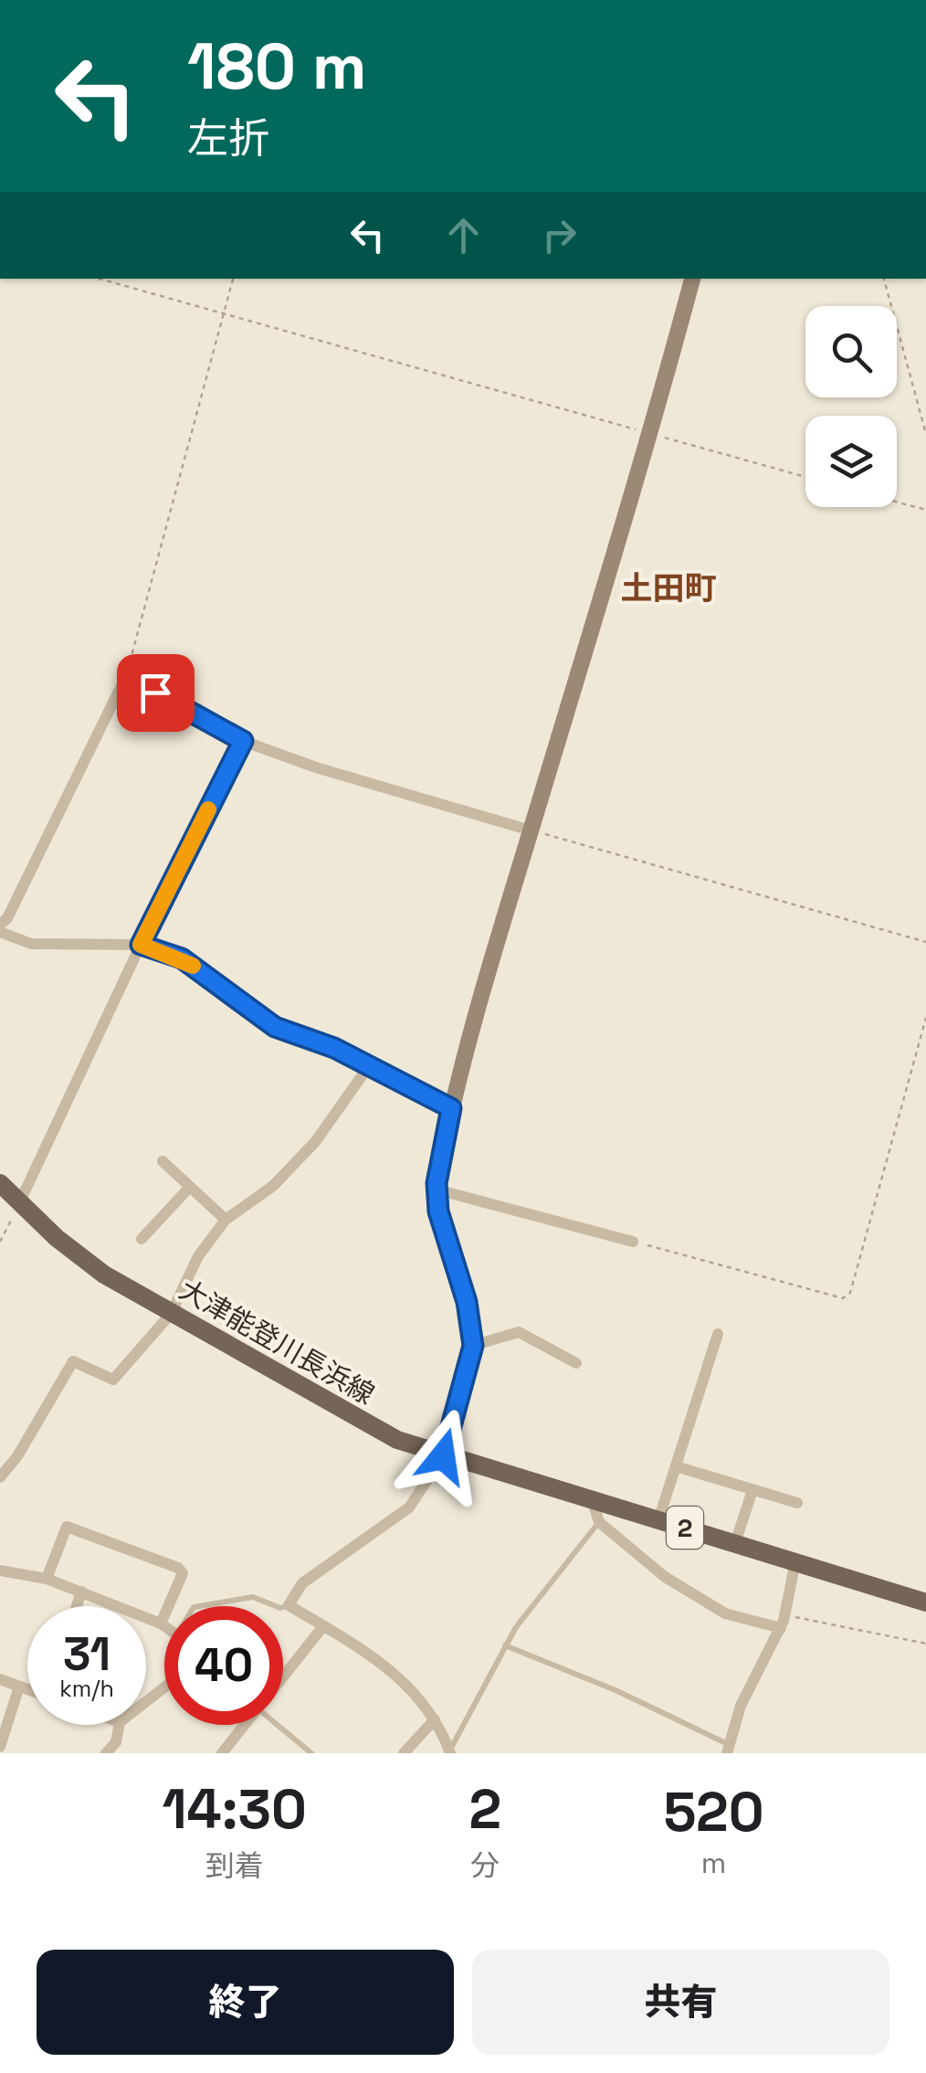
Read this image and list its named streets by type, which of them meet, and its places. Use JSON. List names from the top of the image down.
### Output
{
  "streets": {
    "main road": ["大津能登川長浜線", "2"]
  },
  "districts": ["土田町"],
  "page": {
    "turn": ["180 m", "左折"],
    "speed": "31 km/h",
    "limit": "40",
    "eta": [
      "14:30",
      "到着",
      "2",
      "分",
      "520",
      "m"
    ],
    "buttons": ["終了", "共有"]
  }
}
